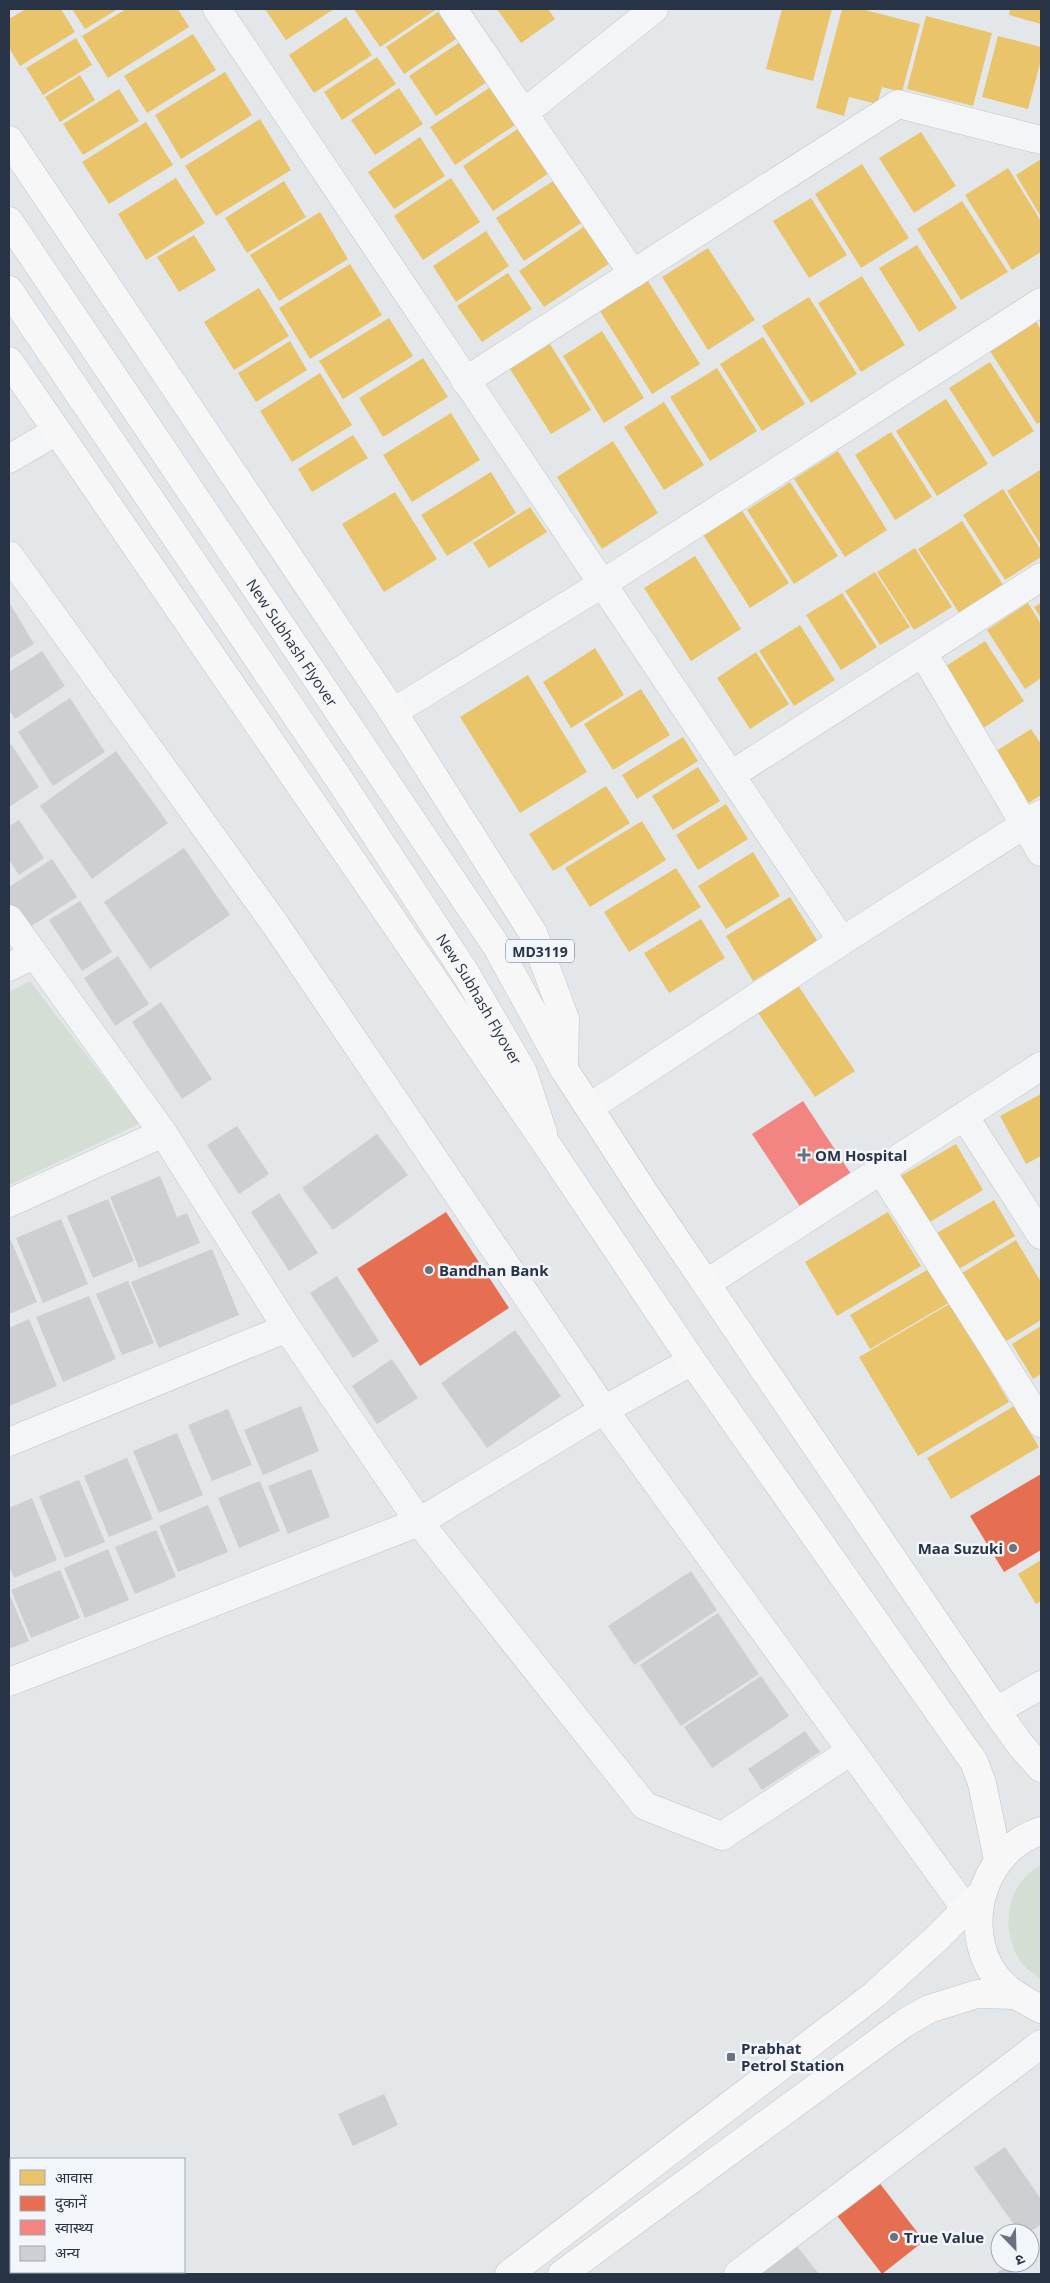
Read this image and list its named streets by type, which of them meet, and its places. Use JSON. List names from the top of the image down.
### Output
{
  "streets": {
    "main road": ["New Subhash Flyover", "MD3119"]
  },
  "crossings": [
    ["New Subhash Flyover", "MD3119"]
  ],
  "places": {
    "health": ["OM Hospital"],
    "other": ["Bandhan Bank", "Maa Suzuki", "True Value"],
    "transit": ["Prabhat Petrol Station"]
  },
  "legend": [
    "आवास",
    "दुकानें",
    "स्वास्थ्य",
    "अन्य"
  ],
  "north": "bottom right"
}
